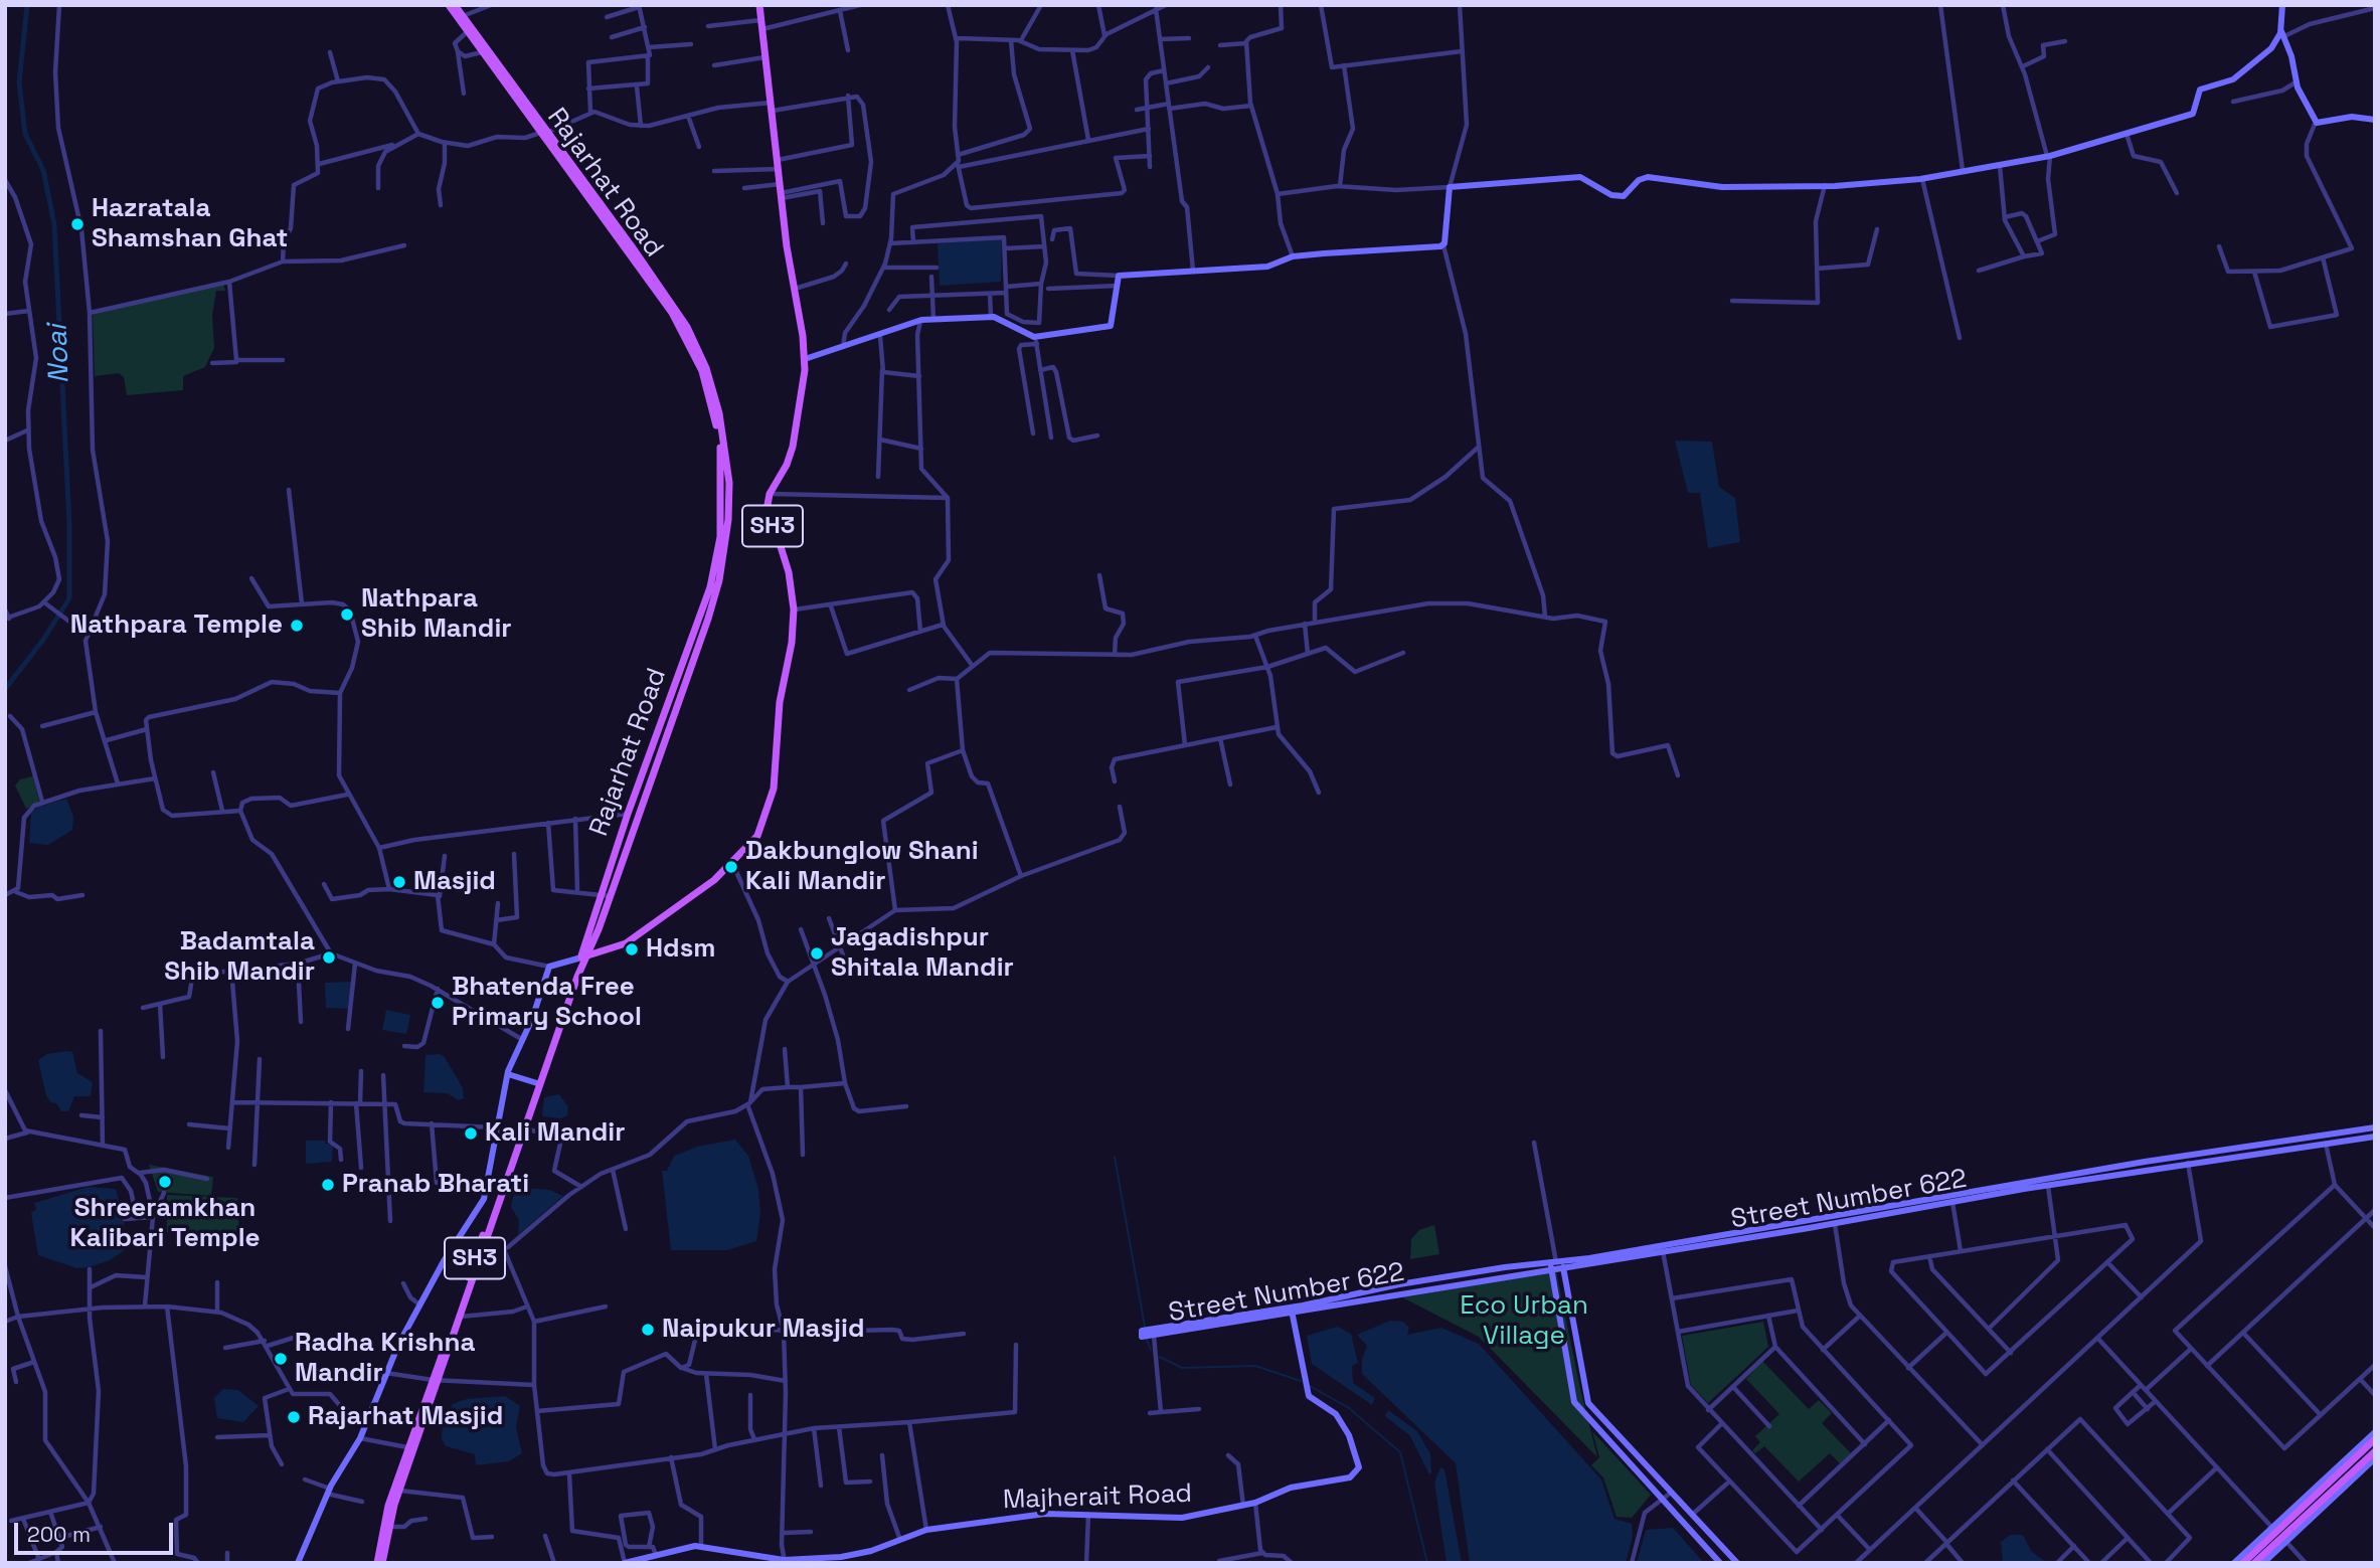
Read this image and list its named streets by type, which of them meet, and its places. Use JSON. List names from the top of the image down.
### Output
{
  "streets": {
    "main road": ["Rajarhat Road", "SH3"],
    "street": ["Street Number 622", "Majherait Road"]
  },
  "crossings": [
    ["Street Number 622", "Majherait Road"]
  ],
  "water": ["Noai"],
  "parks": ["Eco Urban Village"],
  "places": [
    "Hazratala Shamshan Ghat",
    "Nathpara Shib Mandir",
    "Nathpara Temple",
    "Dakbunglow Shani Kali Mandir",
    "Masjid",
    "Hdsm",
    "Jagadishpur Shitala Mandir",
    "Badamtala Shib Mandir",
    "Bhatenda Free Primary School",
    "Kali Mandir",
    "Shreeramkhan Kalibari Temple",
    "Pranab Bharati",
    "Naipukur Masjid",
    "Radha Krishna Mandir",
    "Rajarhat Masjid"
  ],
  "scale_bar": "200 m"
}
